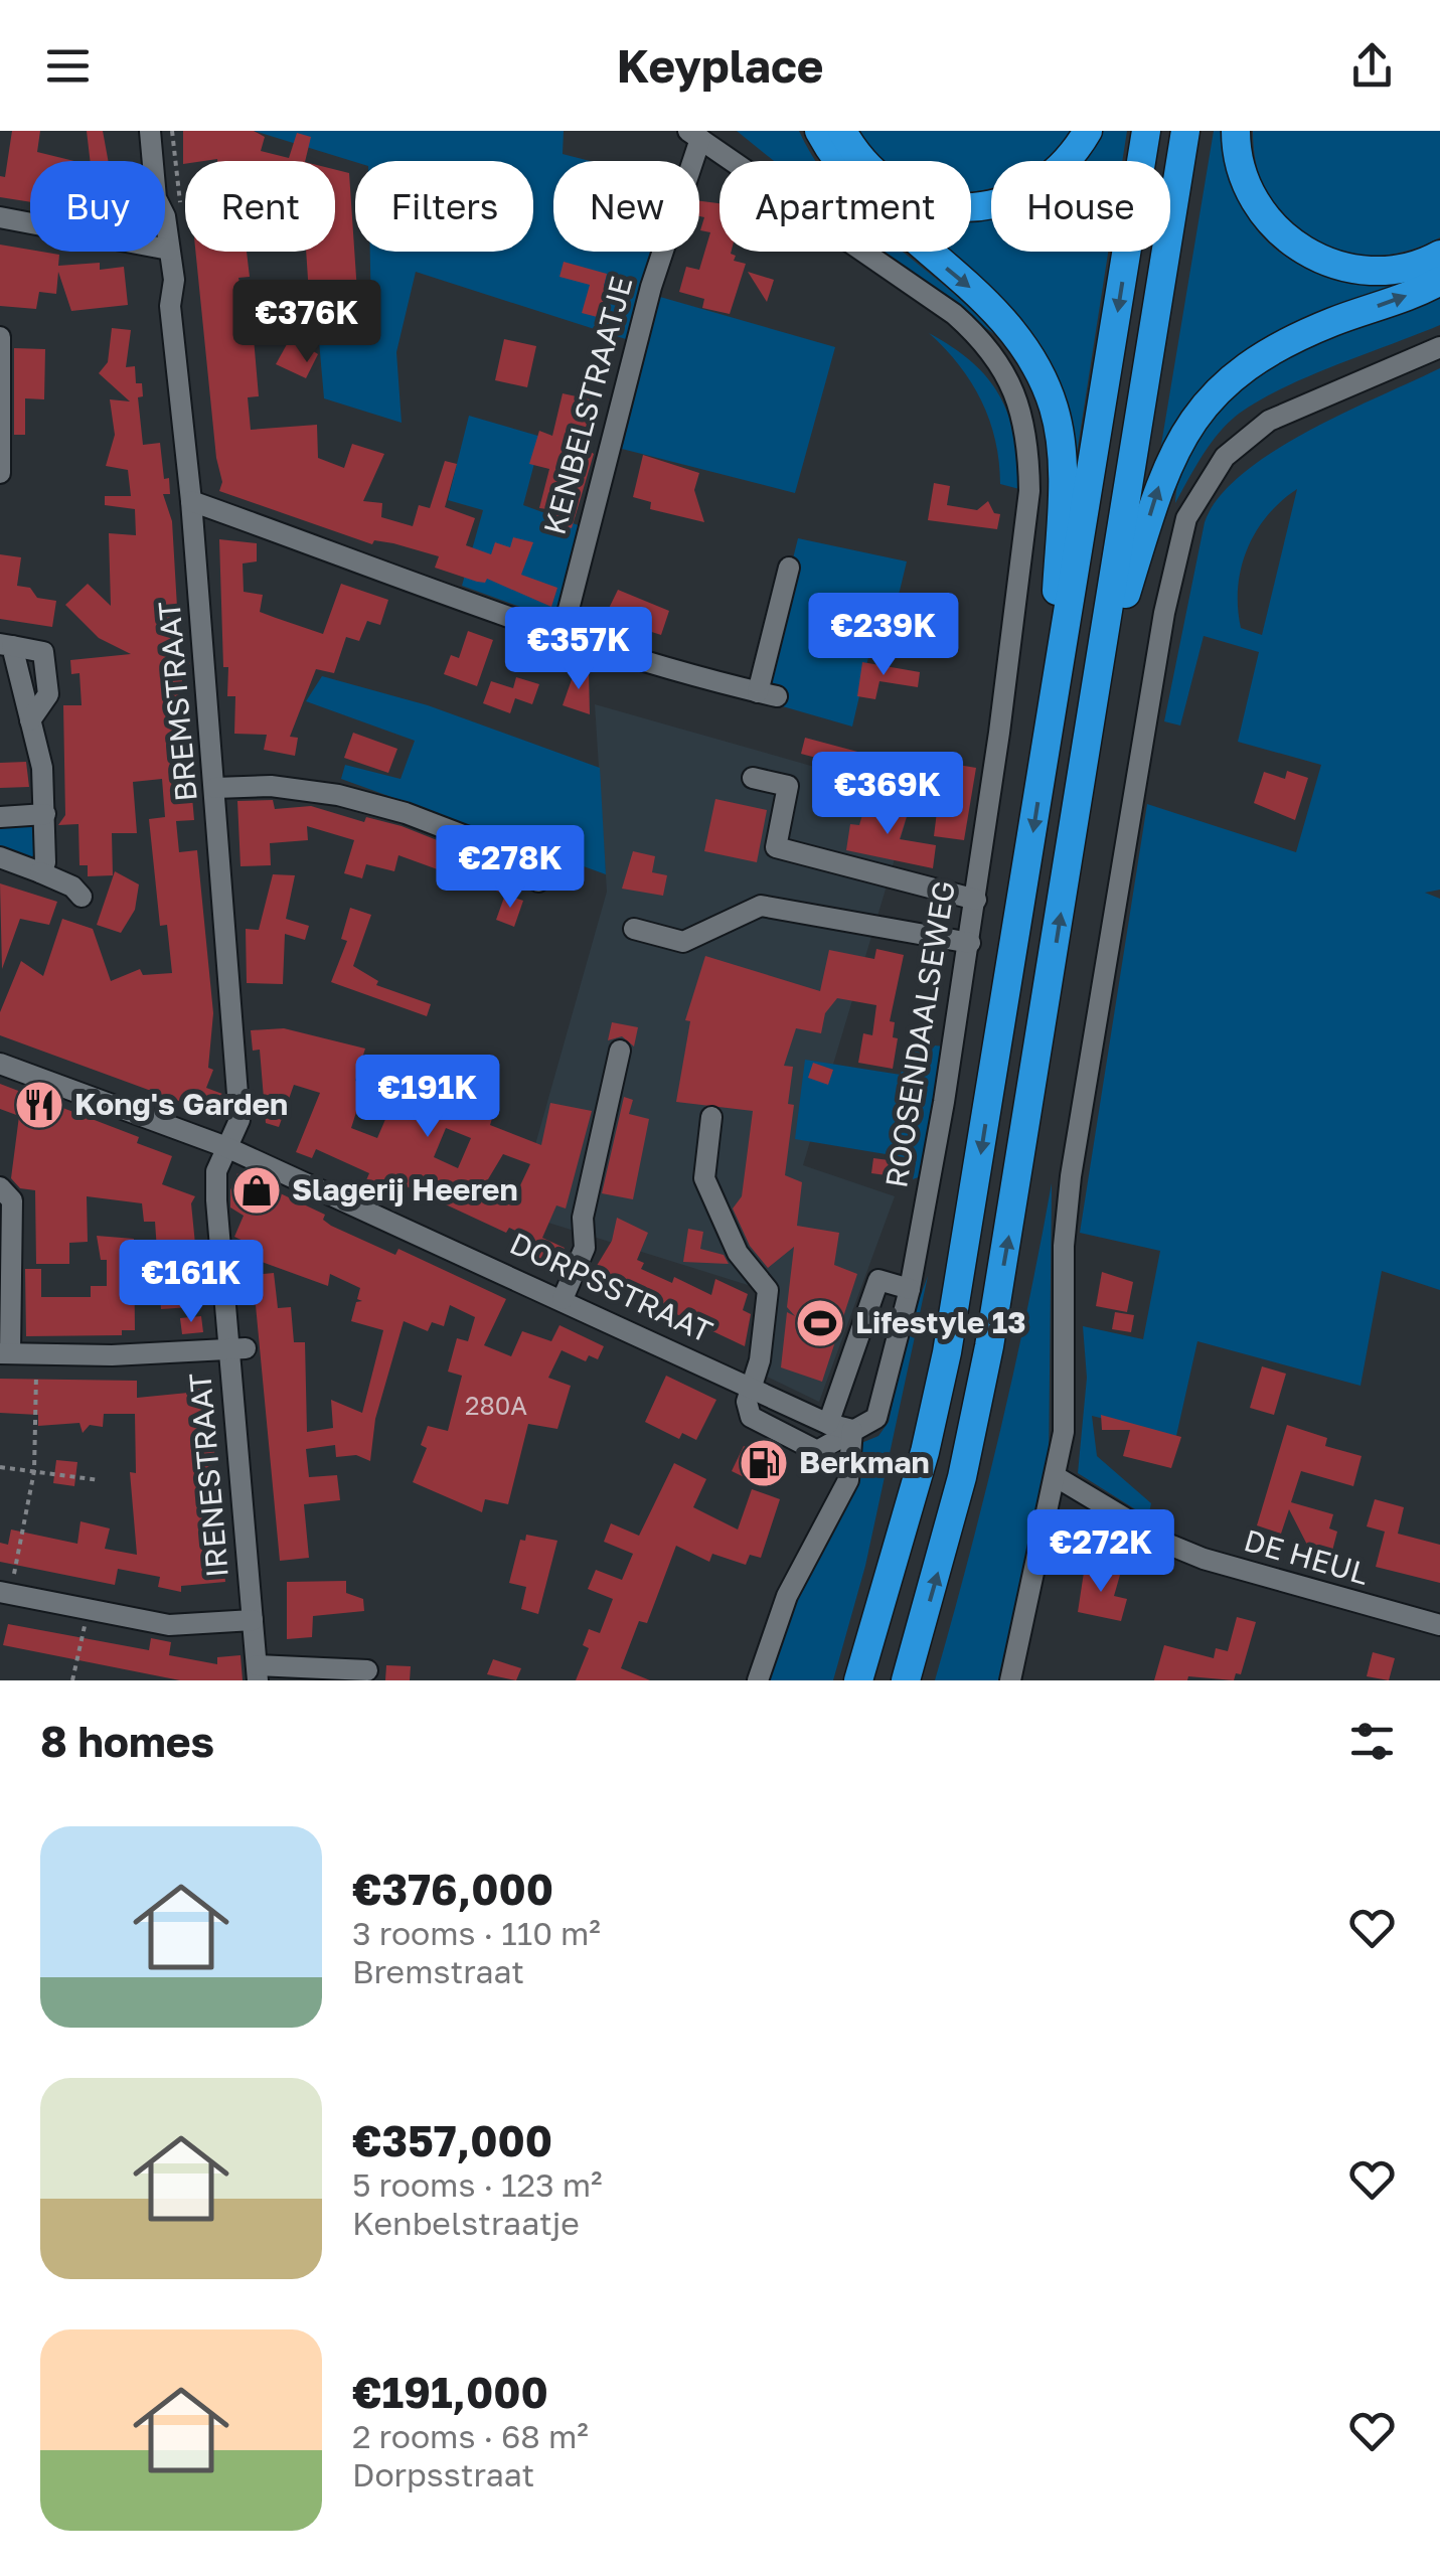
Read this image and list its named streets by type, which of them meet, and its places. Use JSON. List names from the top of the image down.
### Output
{
  "streets": {
    "street": [
      "KENBELSTRAATJE",
      "BREMSTRAAT",
      "ROOSENDAALSEWEG",
      "DORPSSTRAAT",
      "IRENESTRAAT",
      "DE HEUL"
    ]
  },
  "crossings": [
    ["KENBELSTRAATJE", "ROOSENDAALSEWEG"],
    ["BREMSTRAAT", "DORPSSTRAAT"],
    ["BREMSTRAAT", "IRENESTRAAT"],
    ["ROOSENDAALSEWEG", "DORPSSTRAAT"],
    ["DORPSSTRAAT", "IRENESTRAAT"]
  ],
  "places": {
    "restaurant": ["Kong's Garden"],
    "shop": ["Slagerij Heeren"],
    "sports": ["Lifestyle 13"],
    "fuel station": ["Berkman"]
  },
  "house_numbers": ["280A"],
  "page": {
    "header": "Keyplace",
    "chip": [
      "Buy",
      "Rent",
      "Filters",
      "New",
      "Apartment",
      "House"
    ],
    "price": [
      "€376K",
      "€239K",
      "€357K",
      "€369K",
      "€278K",
      "€191K",
      "€161K",
      "€272K"
    ],
    "heading": "8 homes",
    "list": [
      {
        "name": "€376,000",
        "note": "3 rooms · 110 m² · Bremstraat"
      },
      {
        "name": "€357,000",
        "note": "5 rooms · 123 m² · Kenbelstraatje"
      },
      {
        "name": "€191,000",
        "note": "2 rooms · 68 m² · Dorpsstraat"
      }
    ]
  }
}
